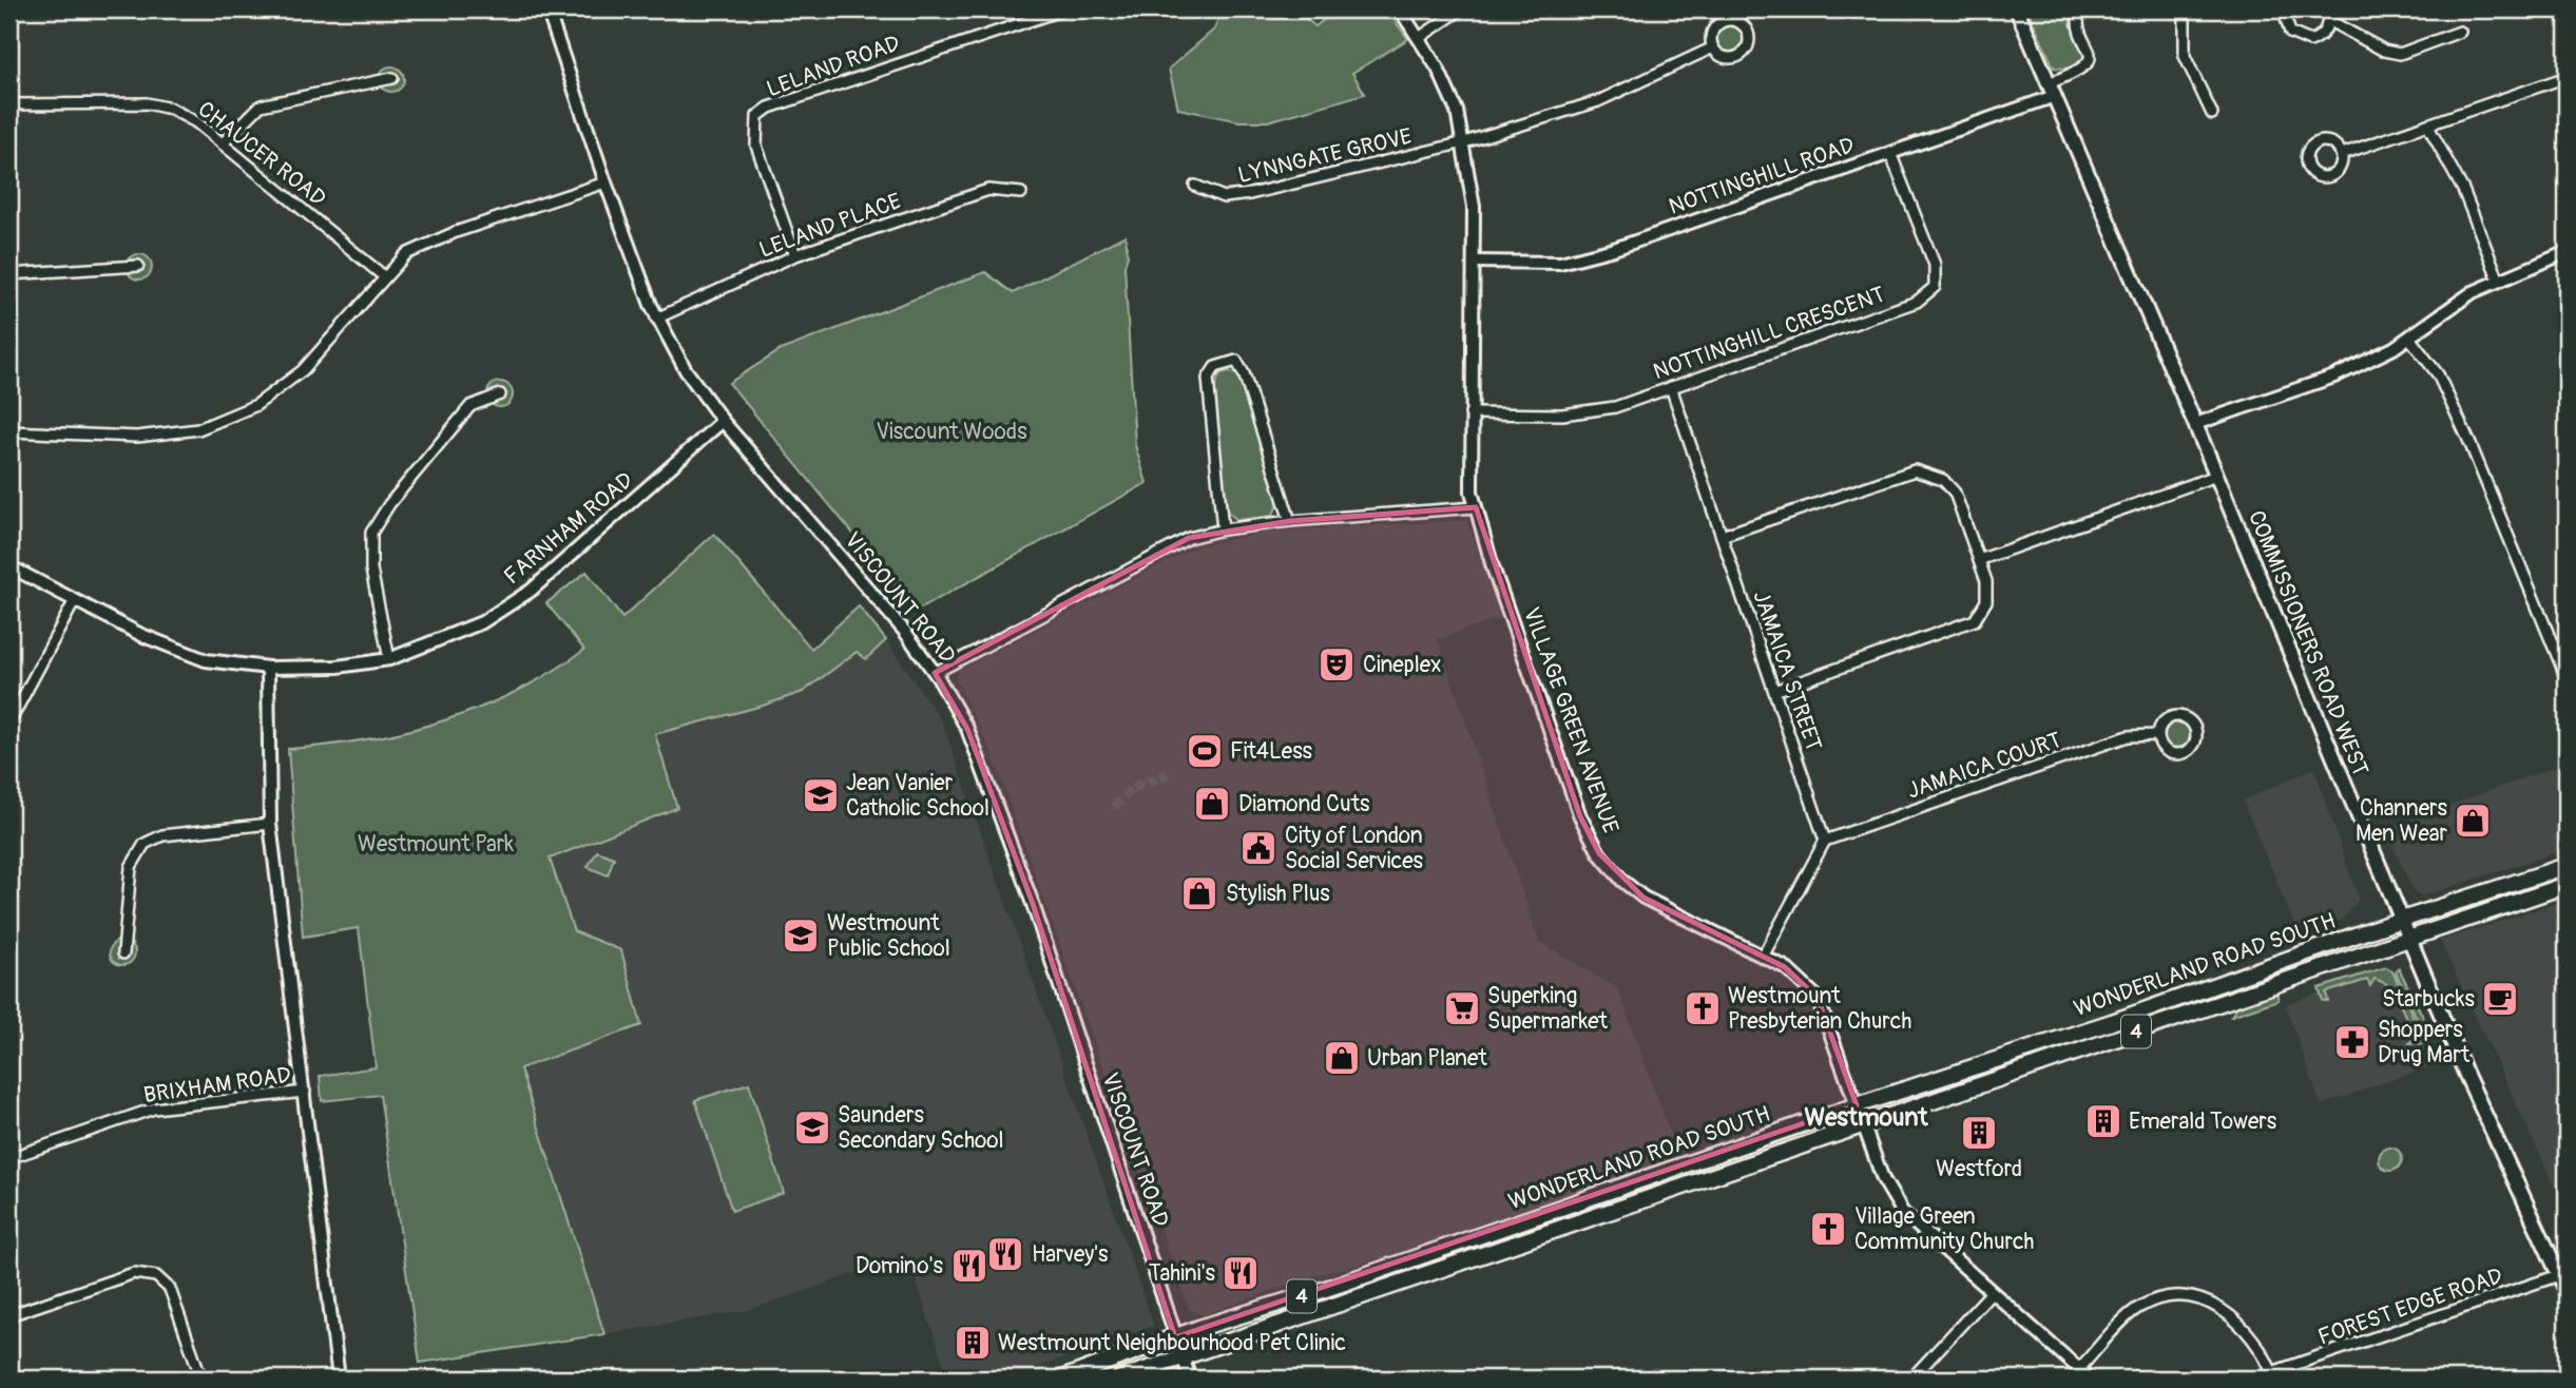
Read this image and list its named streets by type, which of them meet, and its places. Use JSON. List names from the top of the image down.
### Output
{
  "streets": {
    "main road": ["COMMISSIONERS ROAD WEST", "WONDERLAND ROAD SOUTH", "4"],
    "street": [
      "LELAND ROAD",
      "CHAUCER ROAD",
      "LYNNGATE GROVE",
      "NOTTINGHILL ROAD",
      "LELAND PLACE",
      "NOTTINGHILL CRESCENT",
      "FARNHAM ROAD",
      "VISCOUNT ROAD",
      "JAMAICA STREET",
      "VILLAGE GREEN AVENUE",
      "JAMAICA COURT",
      "BRIXHAM ROAD",
      "FOREST EDGE ROAD"
    ]
  },
  "crossings": [
    ["LELAND ROAD", "LELAND PLACE"],
    ["LYNNGATE GROVE", "VILLAGE GREEN AVENUE"],
    ["NOTTINGHILL ROAD", "NOTTINGHILL CRESCENT"],
    ["NOTTINGHILL ROAD", "COMMISSIONERS ROAD WEST"],
    ["NOTTINGHILL ROAD", "VILLAGE GREEN AVENUE"],
    ["LELAND PLACE", "VISCOUNT ROAD"],
    ["NOTTINGHILL CRESCENT", "JAMAICA STREET"],
    ["NOTTINGHILL CRESCENT", "VILLAGE GREEN AVENUE"],
    ["FARNHAM ROAD", "VISCOUNT ROAD"],
    ["VISCOUNT ROAD", "WONDERLAND ROAD SOUTH"],
    ["COMMISSIONERS ROAD WEST", "WONDERLAND ROAD SOUTH"],
    ["COMMISSIONERS ROAD WEST", "FOREST EDGE ROAD"],
    ["JAMAICA STREET", "JAMAICA COURT"],
    ["VILLAGE GREEN AVENUE", "WONDERLAND ROAD SOUTH"]
  ],
  "districts": ["Westmount"],
  "parks": ["Viscount Woods", "Westmount Park"],
  "places": {
    "theatre": ["Cineplex"],
    "sports": ["Fit4Less"],
    "school or university": ["Jean Vanier Catholic School", "Westmount Public School", "Saunders Secondary School"],
    "shop": [
      "Diamond Cuts",
      "Channers Men Wear",
      "Stylish Plus",
      "Urban Planet"
    ],
    "public building": ["City of London Social Services"],
    "cafe": ["Starbucks"],
    "supermarket": ["Superking Supermarket"],
    "church": ["Westmount Presbyterian Church", "Village Green Community Church"],
    "pharmacy": ["Shoppers Drug Mart"],
    "building": ["Emerald Towers", "Westford", "Westmount Neighbourhood Pet Clinic"],
    "restaurant": ["Harvey's", "Domino's", "Tahini's"]
  }
}
